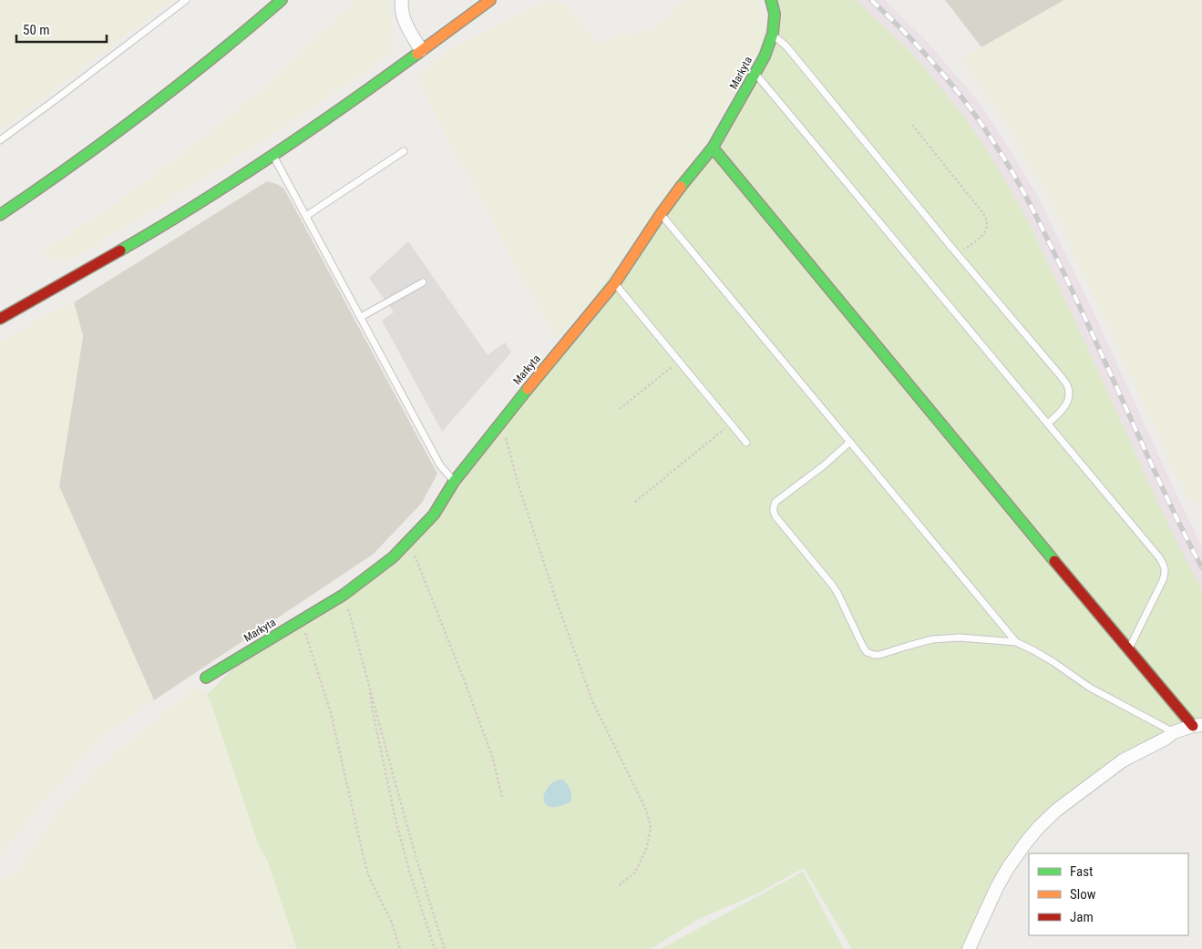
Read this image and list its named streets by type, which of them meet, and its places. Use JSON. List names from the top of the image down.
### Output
{
  "streets": {
    "street": ["Markyta"]
  },
  "legend": ["Fast", "Slow", "Jam"],
  "scale_bar": "50 m"
}
